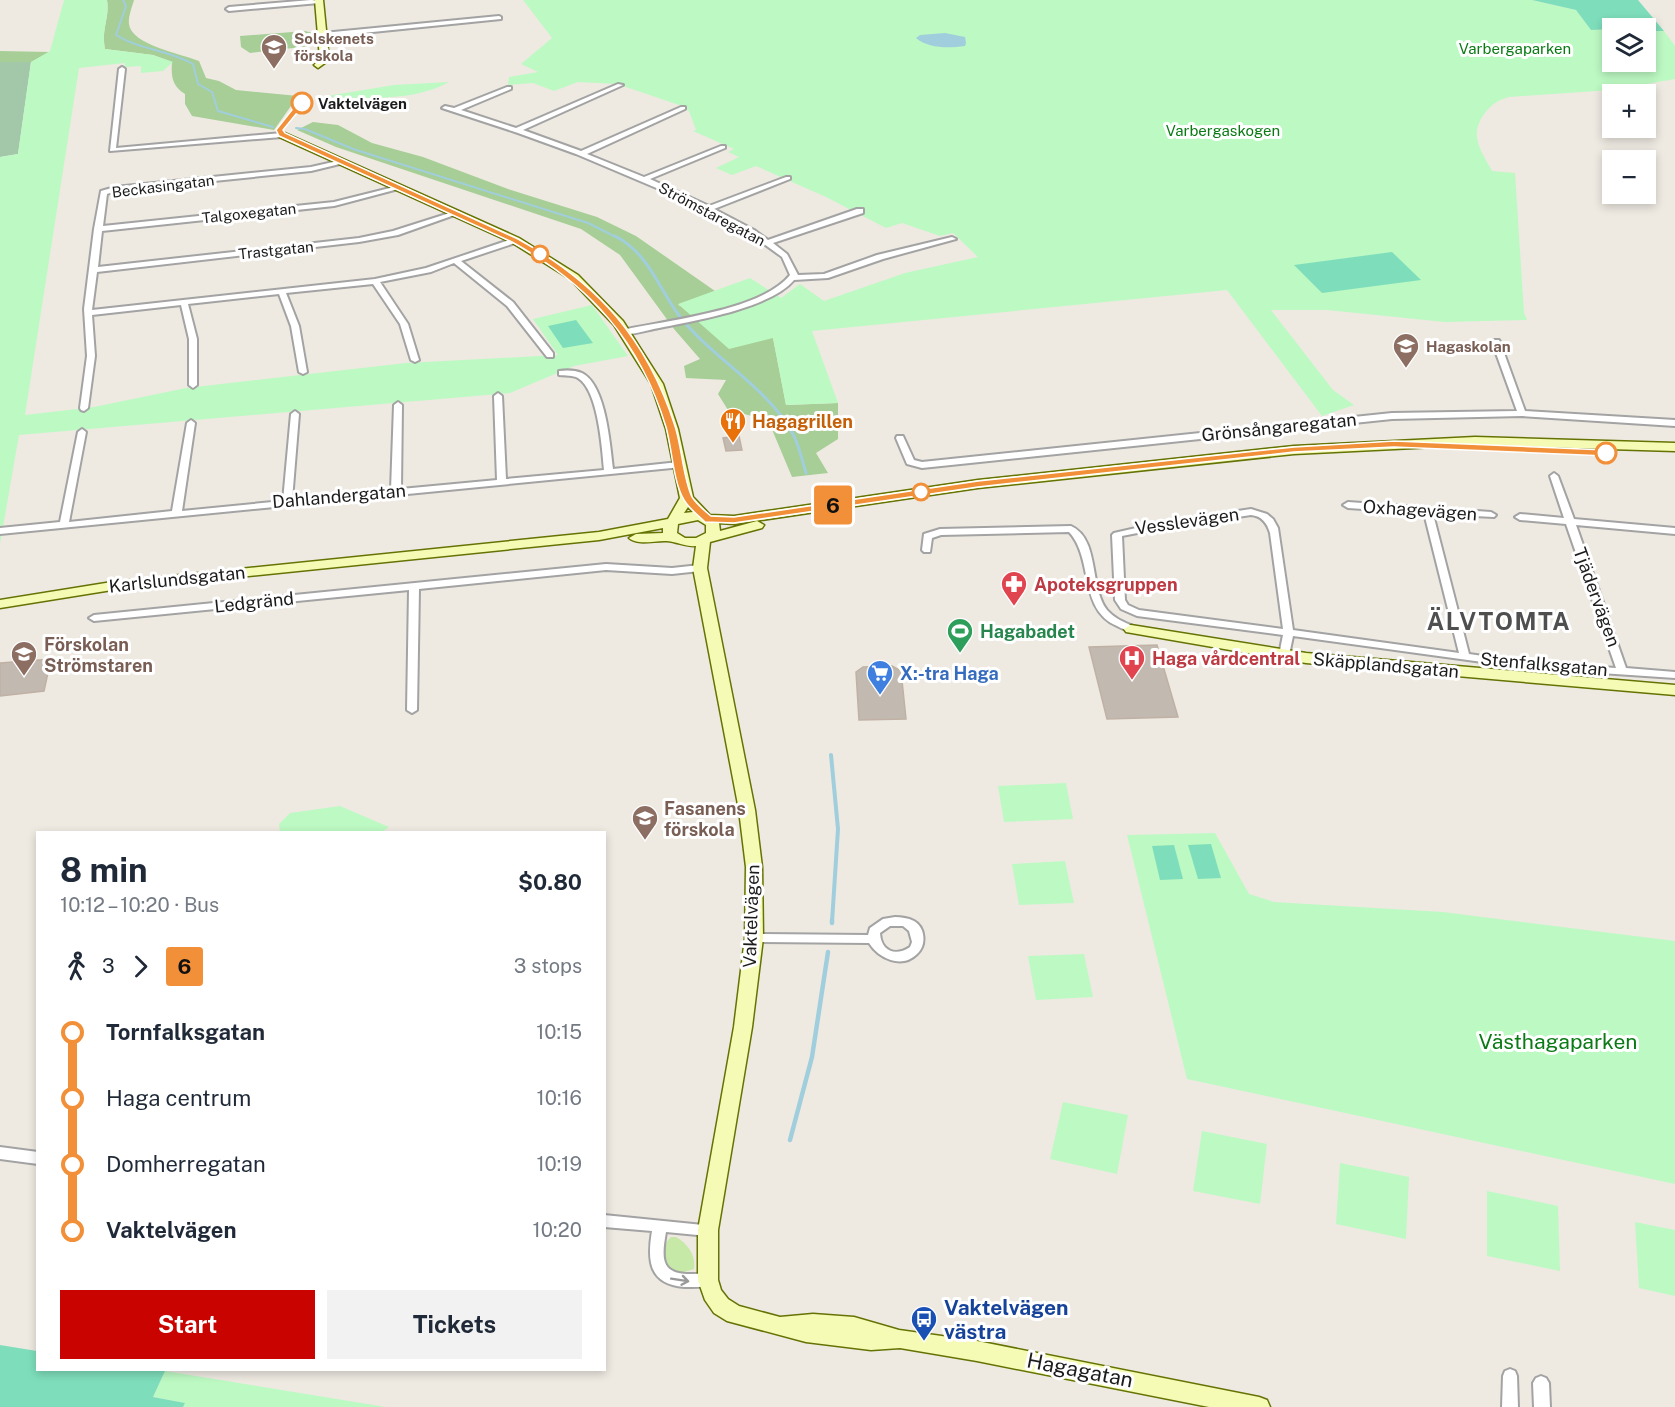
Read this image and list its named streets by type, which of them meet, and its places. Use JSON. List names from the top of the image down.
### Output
{
  "streets": {
    "street": [
      "Beckasingatan",
      "Talgoxegatan",
      "Strömstaregatan",
      "Trastgatan",
      "Grönsångaregatan",
      "Dahlandergatan",
      "Oxhagevägen",
      "Vesslevägen",
      "Karlslundsgatan",
      "Tjädervägen",
      "Ledgränd",
      "Stenfalksgatan",
      "Skäpplandsgatan",
      "Vaktelvägen",
      "Hagagatan"
    ]
  },
  "crossings": [
    ["Beckasingatan", "Talgoxegatan"],
    ["Beckasingatan", "Trastgatan"],
    ["Vesslevägen", "Stenfalksgatan"],
    ["Vesslevägen", "Skäpplandsgatan"],
    ["Karlslundsgatan", "Vaktelvägen"],
    ["Tjädervägen", "Stenfalksgatan"],
    ["Ledgränd", "Vaktelvägen"],
    ["Vaktelvägen", "Hagagatan"]
  ],
  "districts": ["ÄLVTOMTA"],
  "parks": ["Varbergaparken", "Varbergaskogen", "Västhagaparken"],
  "places": {
    "school or university": [
      "Solskenets förskola",
      "Hagaskolan",
      "Förskolan Strömstaren",
      "Fasanens förskola"
    ],
    "other": ["Vaktelvägen"],
    "restaurant": ["Hagagrillen"],
    "pharmacy": ["Apoteksgruppen"],
    "sports": ["Hagabadet"],
    "hospital": ["Haga vårdcentral"],
    "supermarket": ["X:-tra Haga"],
    "bus stop": ["Vaktelvägen västra"]
  },
  "lines": ["bus line 6"],
  "page": {
    "on_map": "6",
    "map_buttons": ["+", "−"],
    "heading": ["8 min", "10:12 – 10:20 · Bus", "$0.80"],
    "legs": ["3", "6", "3 stops"],
    "list": [
      {
        "name": "Tornfalksgatan",
        "value": "10:15"
      },
      {
        "name": "Haga centrum",
        "value": "10:16"
      },
      {
        "name": "Domherregatan",
        "value": "10:19"
      },
      {
        "name": "Vaktelvägen",
        "value": "10:20"
      }
    ],
    "buttons": ["Start", "Tickets"]
  }
}
